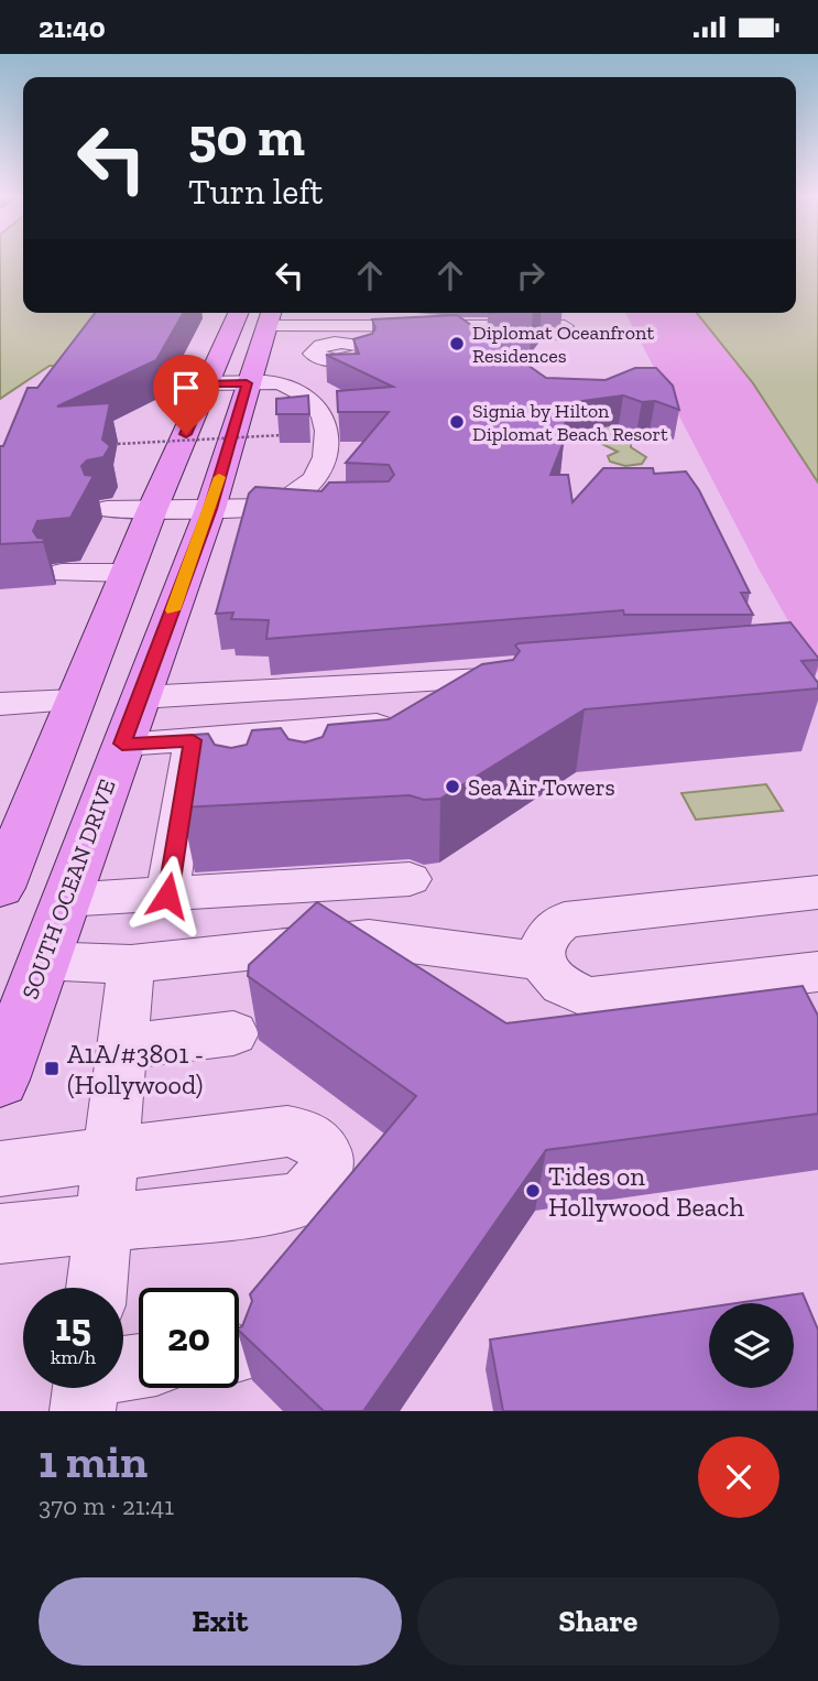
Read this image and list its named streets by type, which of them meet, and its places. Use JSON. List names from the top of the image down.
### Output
{
  "streets": {
    "main road": ["SOUTH OCEAN DRIVE"]
  },
  "places": {
    "other": [
      "Diplomat Oceanfront Residences",
      "Signia by Hilton Diplomat Beach Resort",
      "Sea Air Towers",
      "Tides on Hollywood Beach"
    ],
    "transit": ["A1A/#3801 - (Hollywood)"]
  },
  "page": {
    "status": "21:40",
    "turn": ["50 m", "Turn left"],
    "speed": "15 km/h",
    "limit": "20",
    "heading": ["1 min", "370 m · 21:41"],
    "buttons": ["Exit", "Share"]
  }
}
